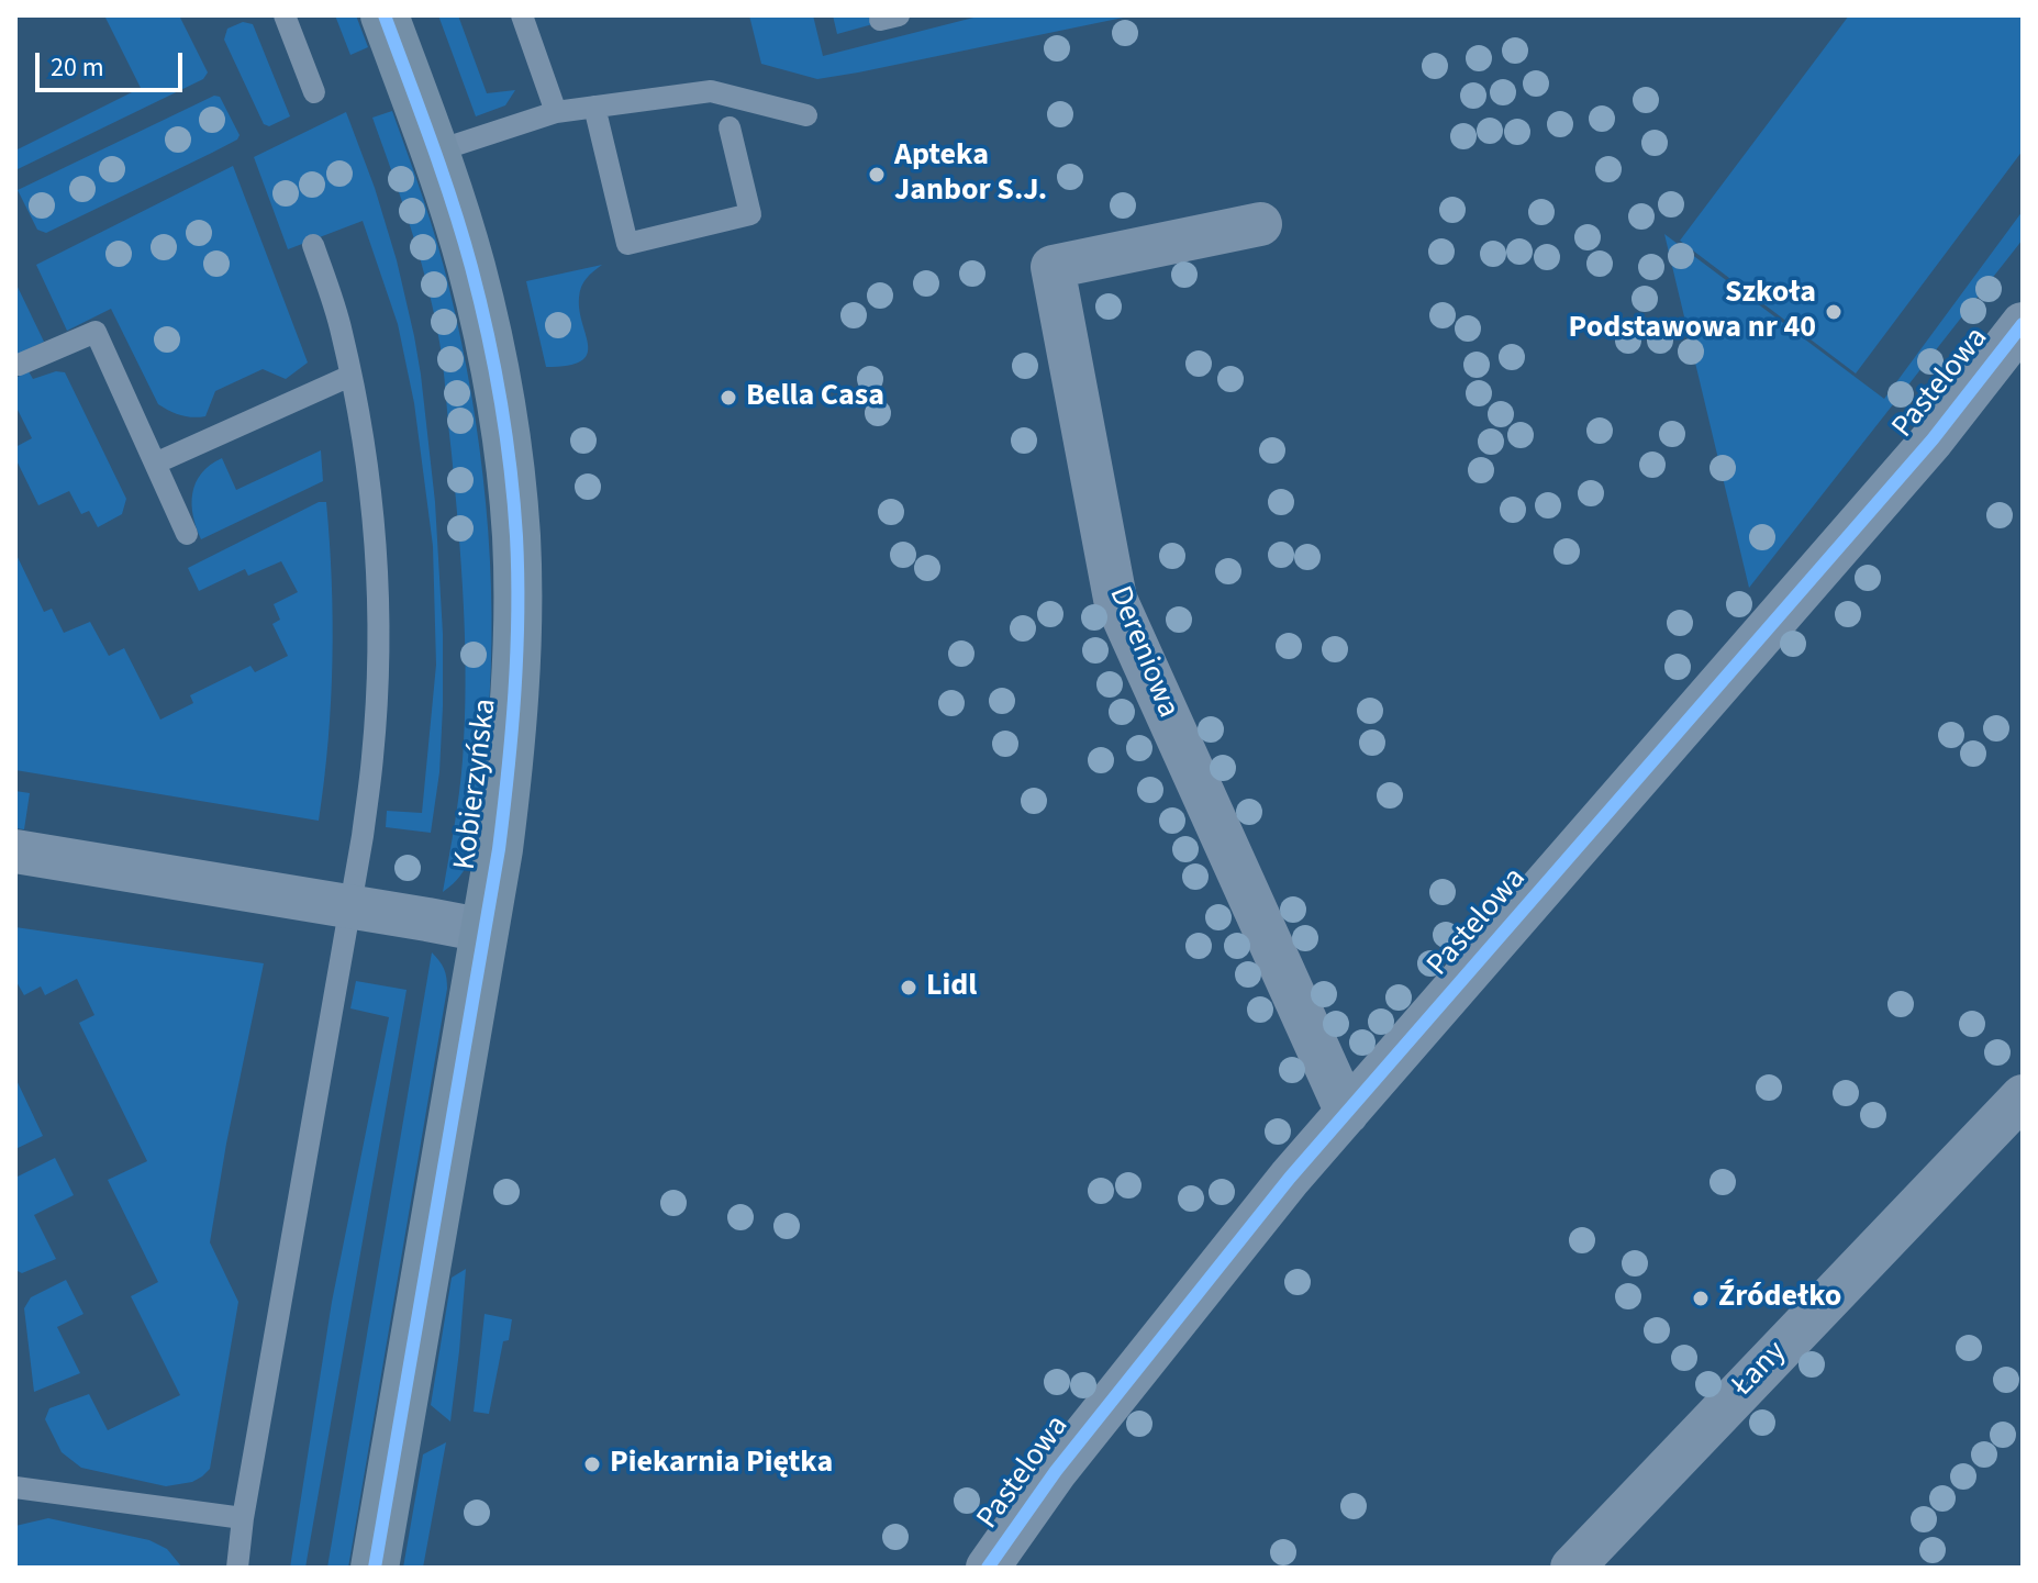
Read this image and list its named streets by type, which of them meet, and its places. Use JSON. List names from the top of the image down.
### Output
{
  "streets": {
    "street": [
      "Pastelowa",
      "Dereniowa",
      "Kobierzyńska",
      "Łany"
    ]
  },
  "crossings": [
    ["Pastelowa", "Dereniowa"]
  ],
  "places": [
    "Apteka Janbor S.J.",
    "Szkoła Podstawowa nr 40",
    "Bella Casa",
    "Lidl",
    "Źródełko",
    "Piekarnia Piętka"
  ],
  "scale_bar": "20 m"
}
